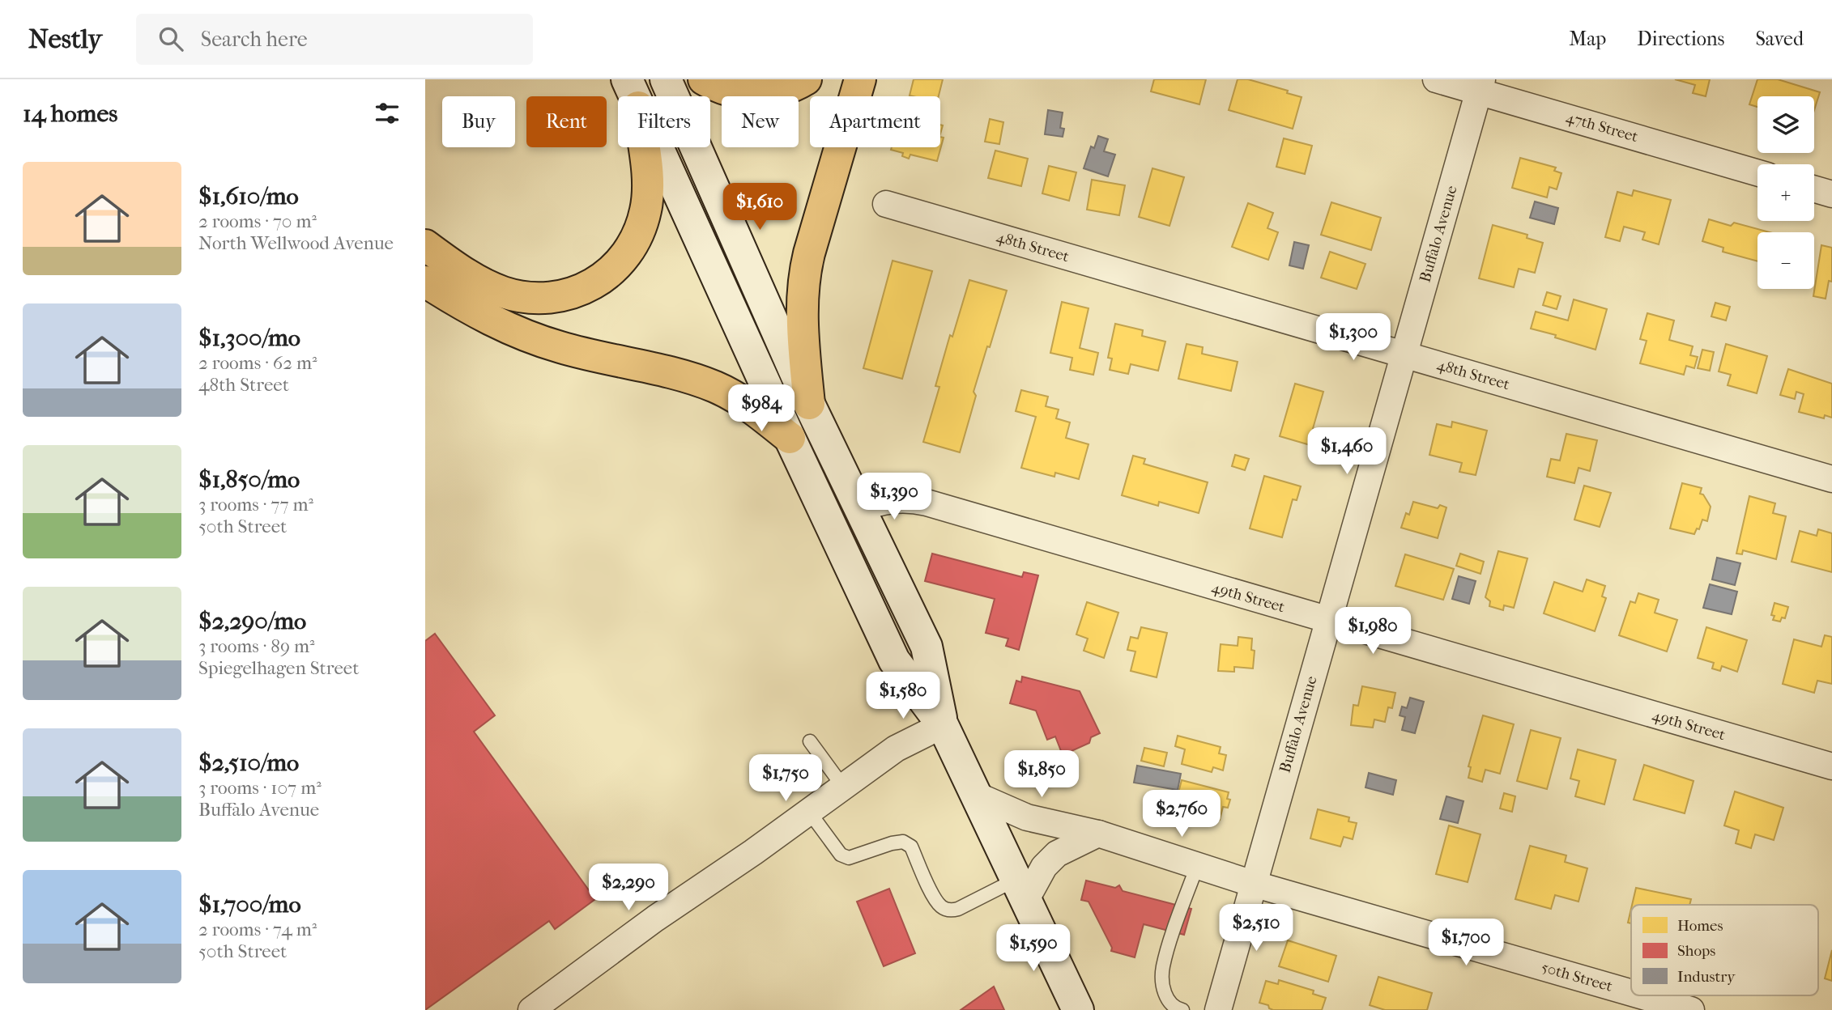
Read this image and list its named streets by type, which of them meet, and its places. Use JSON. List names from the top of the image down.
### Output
{
  "streets": {
    "street": [
      "47th Street",
      "Buffalo Avenue",
      "48th Street",
      "49th Street",
      "50th Street"
    ]
  },
  "crossings": [
    ["47th Street", "Buffalo Avenue"],
    ["Buffalo Avenue", "48th Street"],
    ["Buffalo Avenue", "49th Street"],
    ["Buffalo Avenue", "50th Street"]
  ],
  "legend": ["Homes", "Shops", "Industry"],
  "page": {
    "header": "Nestly",
    "search": "Search here",
    "nav": ["Map", "Directions", "Saved"],
    "heading": "14 homes",
    "map_buttons": ["+", "−"],
    "chip": [
      "Buy",
      "Rent",
      "Filters",
      "New",
      "Apartment"
    ],
    "list": [
      {
        "name": "$1,610/mo",
        "note": "2 rooms · 70 m² · North Wellwood Avenue"
      },
      {
        "name": "$1,300/mo",
        "note": "2 rooms · 62 m² · 48th Street"
      },
      {
        "name": "$1,850/mo",
        "note": "3 rooms · 77 m² · 50th Street"
      },
      {
        "name": "$2,290/mo",
        "note": "3 rooms · 89 m² · Spiegelhagen Street"
      },
      {
        "name": "$2,510/mo",
        "note": "3 rooms · 107 m² · Buffalo Avenue"
      },
      {
        "name": "$1,700/mo",
        "note": "2 rooms · 74 m² · 50th Street"
      }
    ],
    "price": [
      "$1,610",
      "$1,300",
      "$984",
      "$1,460",
      "$1,390",
      "$1,980",
      "$1,580",
      "$1,850",
      "$1,750",
      "$2,760",
      "$2,290",
      "$2,510",
      "$1,700",
      "$1,590"
    ]
  }
}
